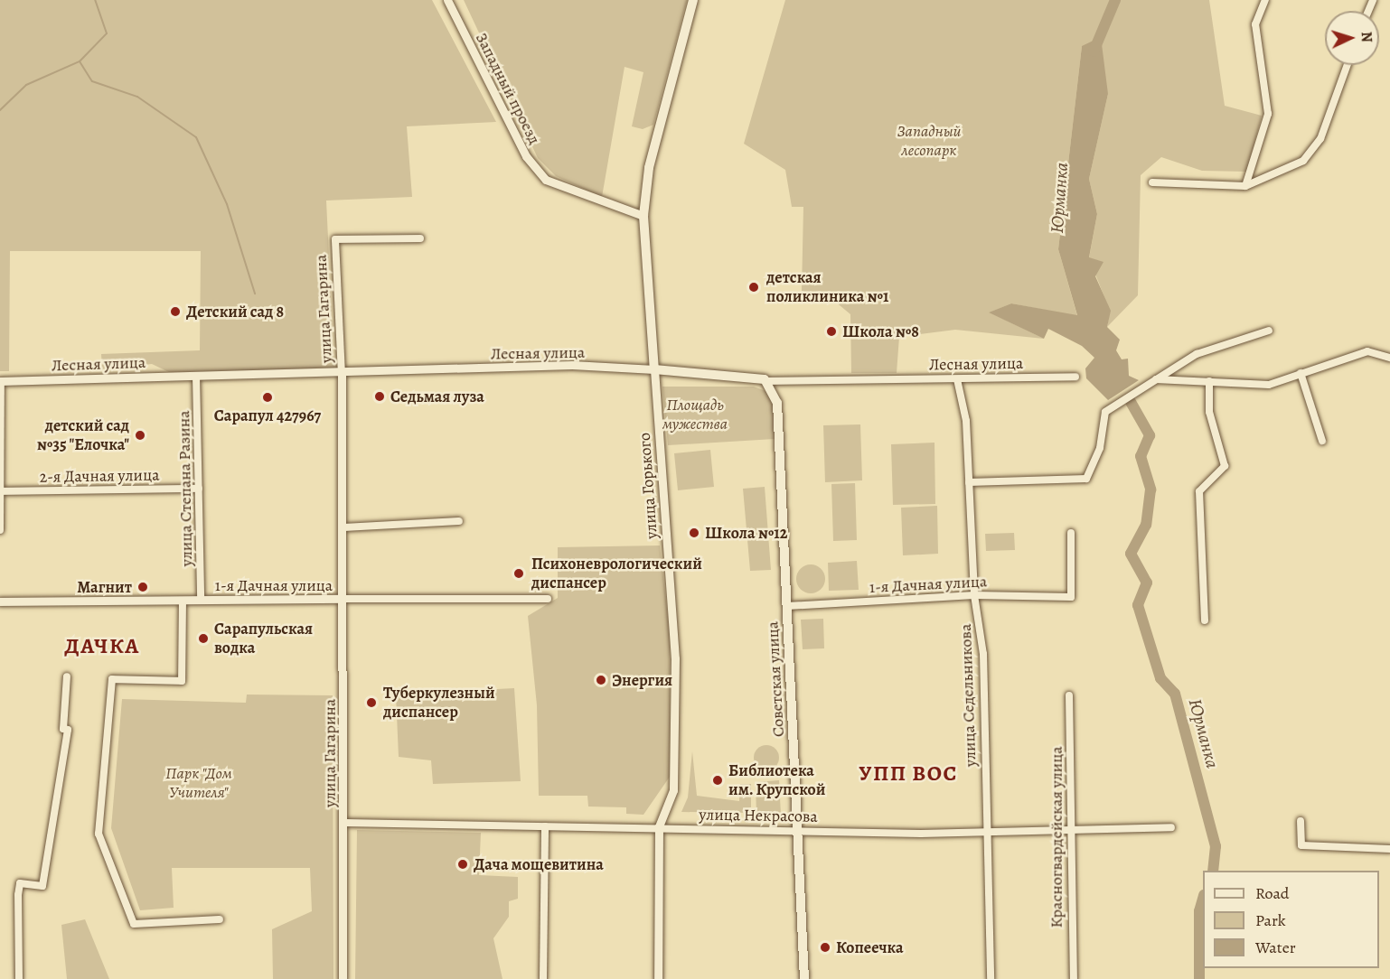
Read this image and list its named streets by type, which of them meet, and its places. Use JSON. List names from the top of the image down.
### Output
{
  "streets": {
    "main road": ["Лесная улица", "улица Горького", "Советская улица"],
    "street": [
      "Западный проезд",
      "улица Гагарина",
      "2-я Дачная улица",
      "улица Степана Разина",
      "1-я Дачная улица",
      "улица Седельникова",
      "улица Некрасова",
      "Красногвардейская улица"
    ]
  },
  "crossings": [
    ["Западный проезд", "улица Горького"],
    ["улица Гагарина", "Лесная улица"],
    ["улица Гагарина", "1-я Дачная улица"],
    ["улица Гагарина", "улица Некрасова"],
    ["Лесная улица", "улица Горького"],
    ["Лесная улица", "улица Степана Разина"],
    ["Лесная улица", "Советская улица"],
    ["Лесная улица", "улица Седельникова"],
    ["2-я Дачная улица", "улица Степана Разина"],
    ["улица Горького", "улица Некрасова"],
    ["улица Степана Разина", "1-я Дачная улица"],
    ["1-я Дачная улица", "Советская улица"],
    ["1-я Дачная улица", "улица Седельникова"],
    ["Советская улица", "улица Некрасова"],
    ["улица Седельникова", "улица Некрасова"],
    ["улица Некрасова", "Красногвардейская улица"]
  ],
  "districts": ["ДАЧКА", "УПП ВОС"],
  "water": ["Юрманка"],
  "parks": ["Западный лесопарк", "Площадь мужества", "Парк \"Дом Учителя\""],
  "places": [
    "детская поликлиника №1",
    "Детский сад 8",
    "Школа №8",
    "Седьмая луза",
    "Сарапул 427967",
    "детский сад №35 \"Елочка\"",
    "Школа №12",
    "Психоневрологический диспансер",
    "Магнит",
    "Сарапульская водка",
    "Энергия",
    "Туберкулезный диспансер",
    "Библиотека им. Крупской",
    "Дача мощевитина",
    "Копеечка"
  ],
  "legend": ["Road", "Park", "Water"],
  "north": "right"
}
